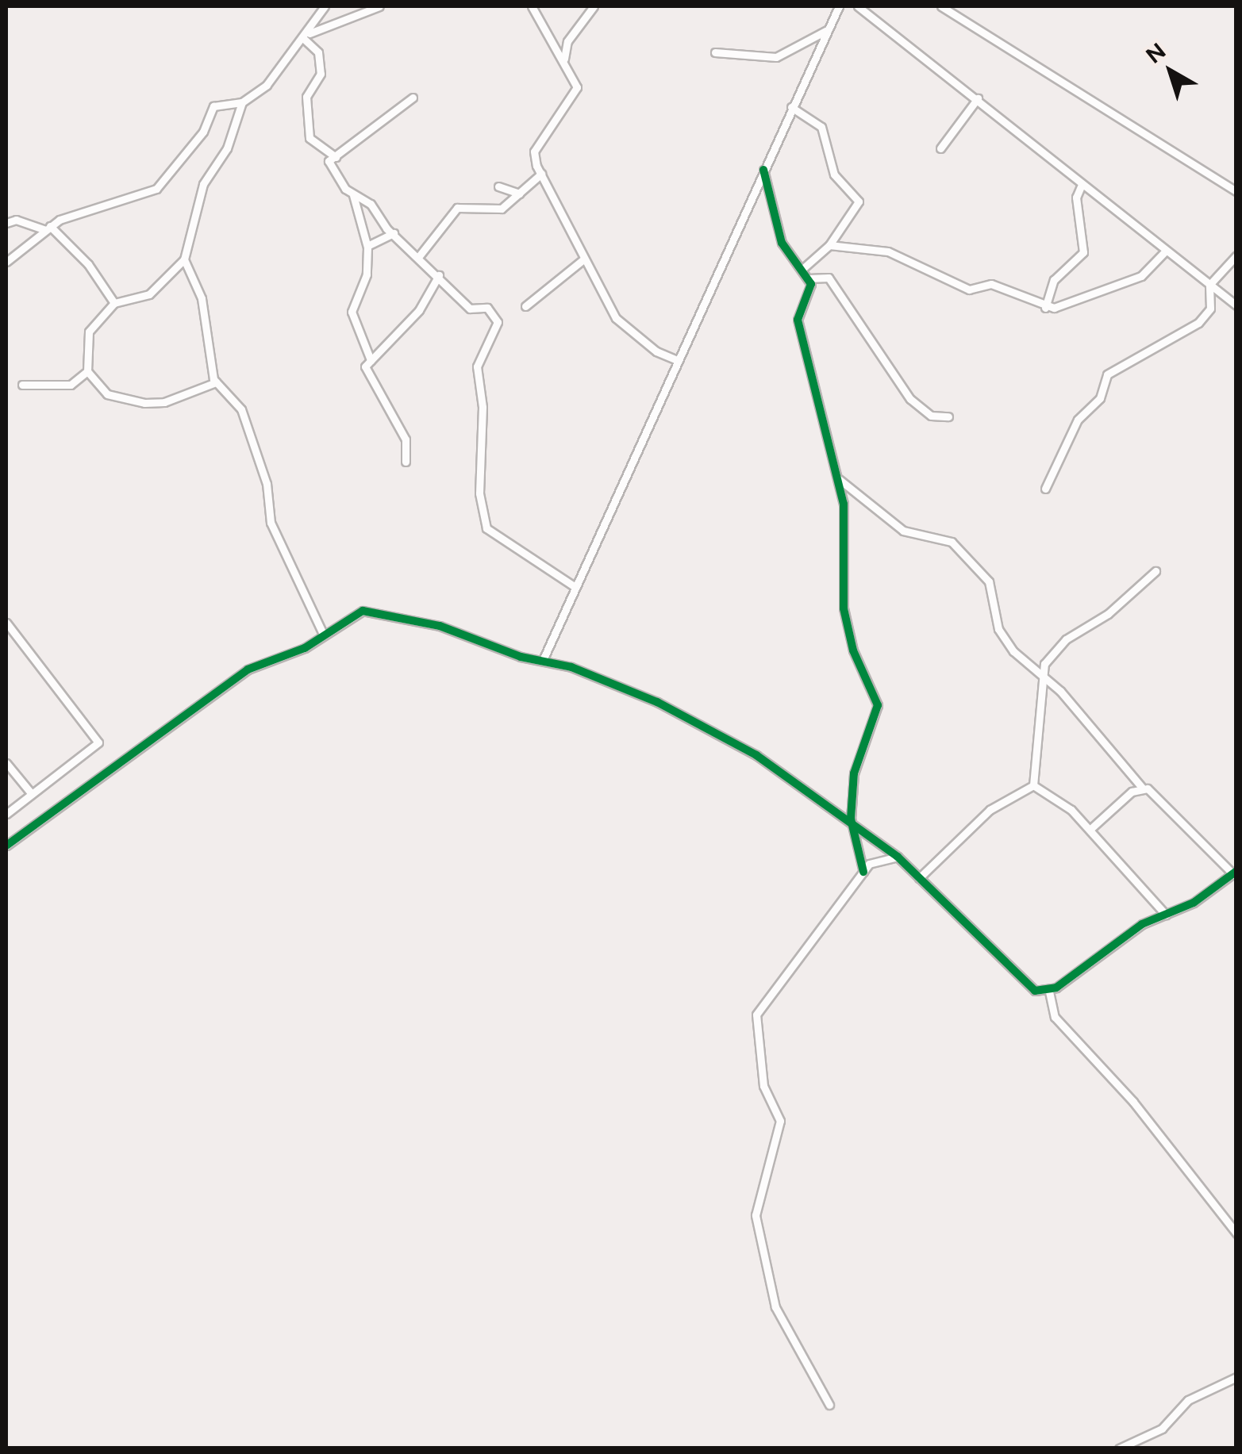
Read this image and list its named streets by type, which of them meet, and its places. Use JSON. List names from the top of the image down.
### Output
{
  "north": "top left"
}
